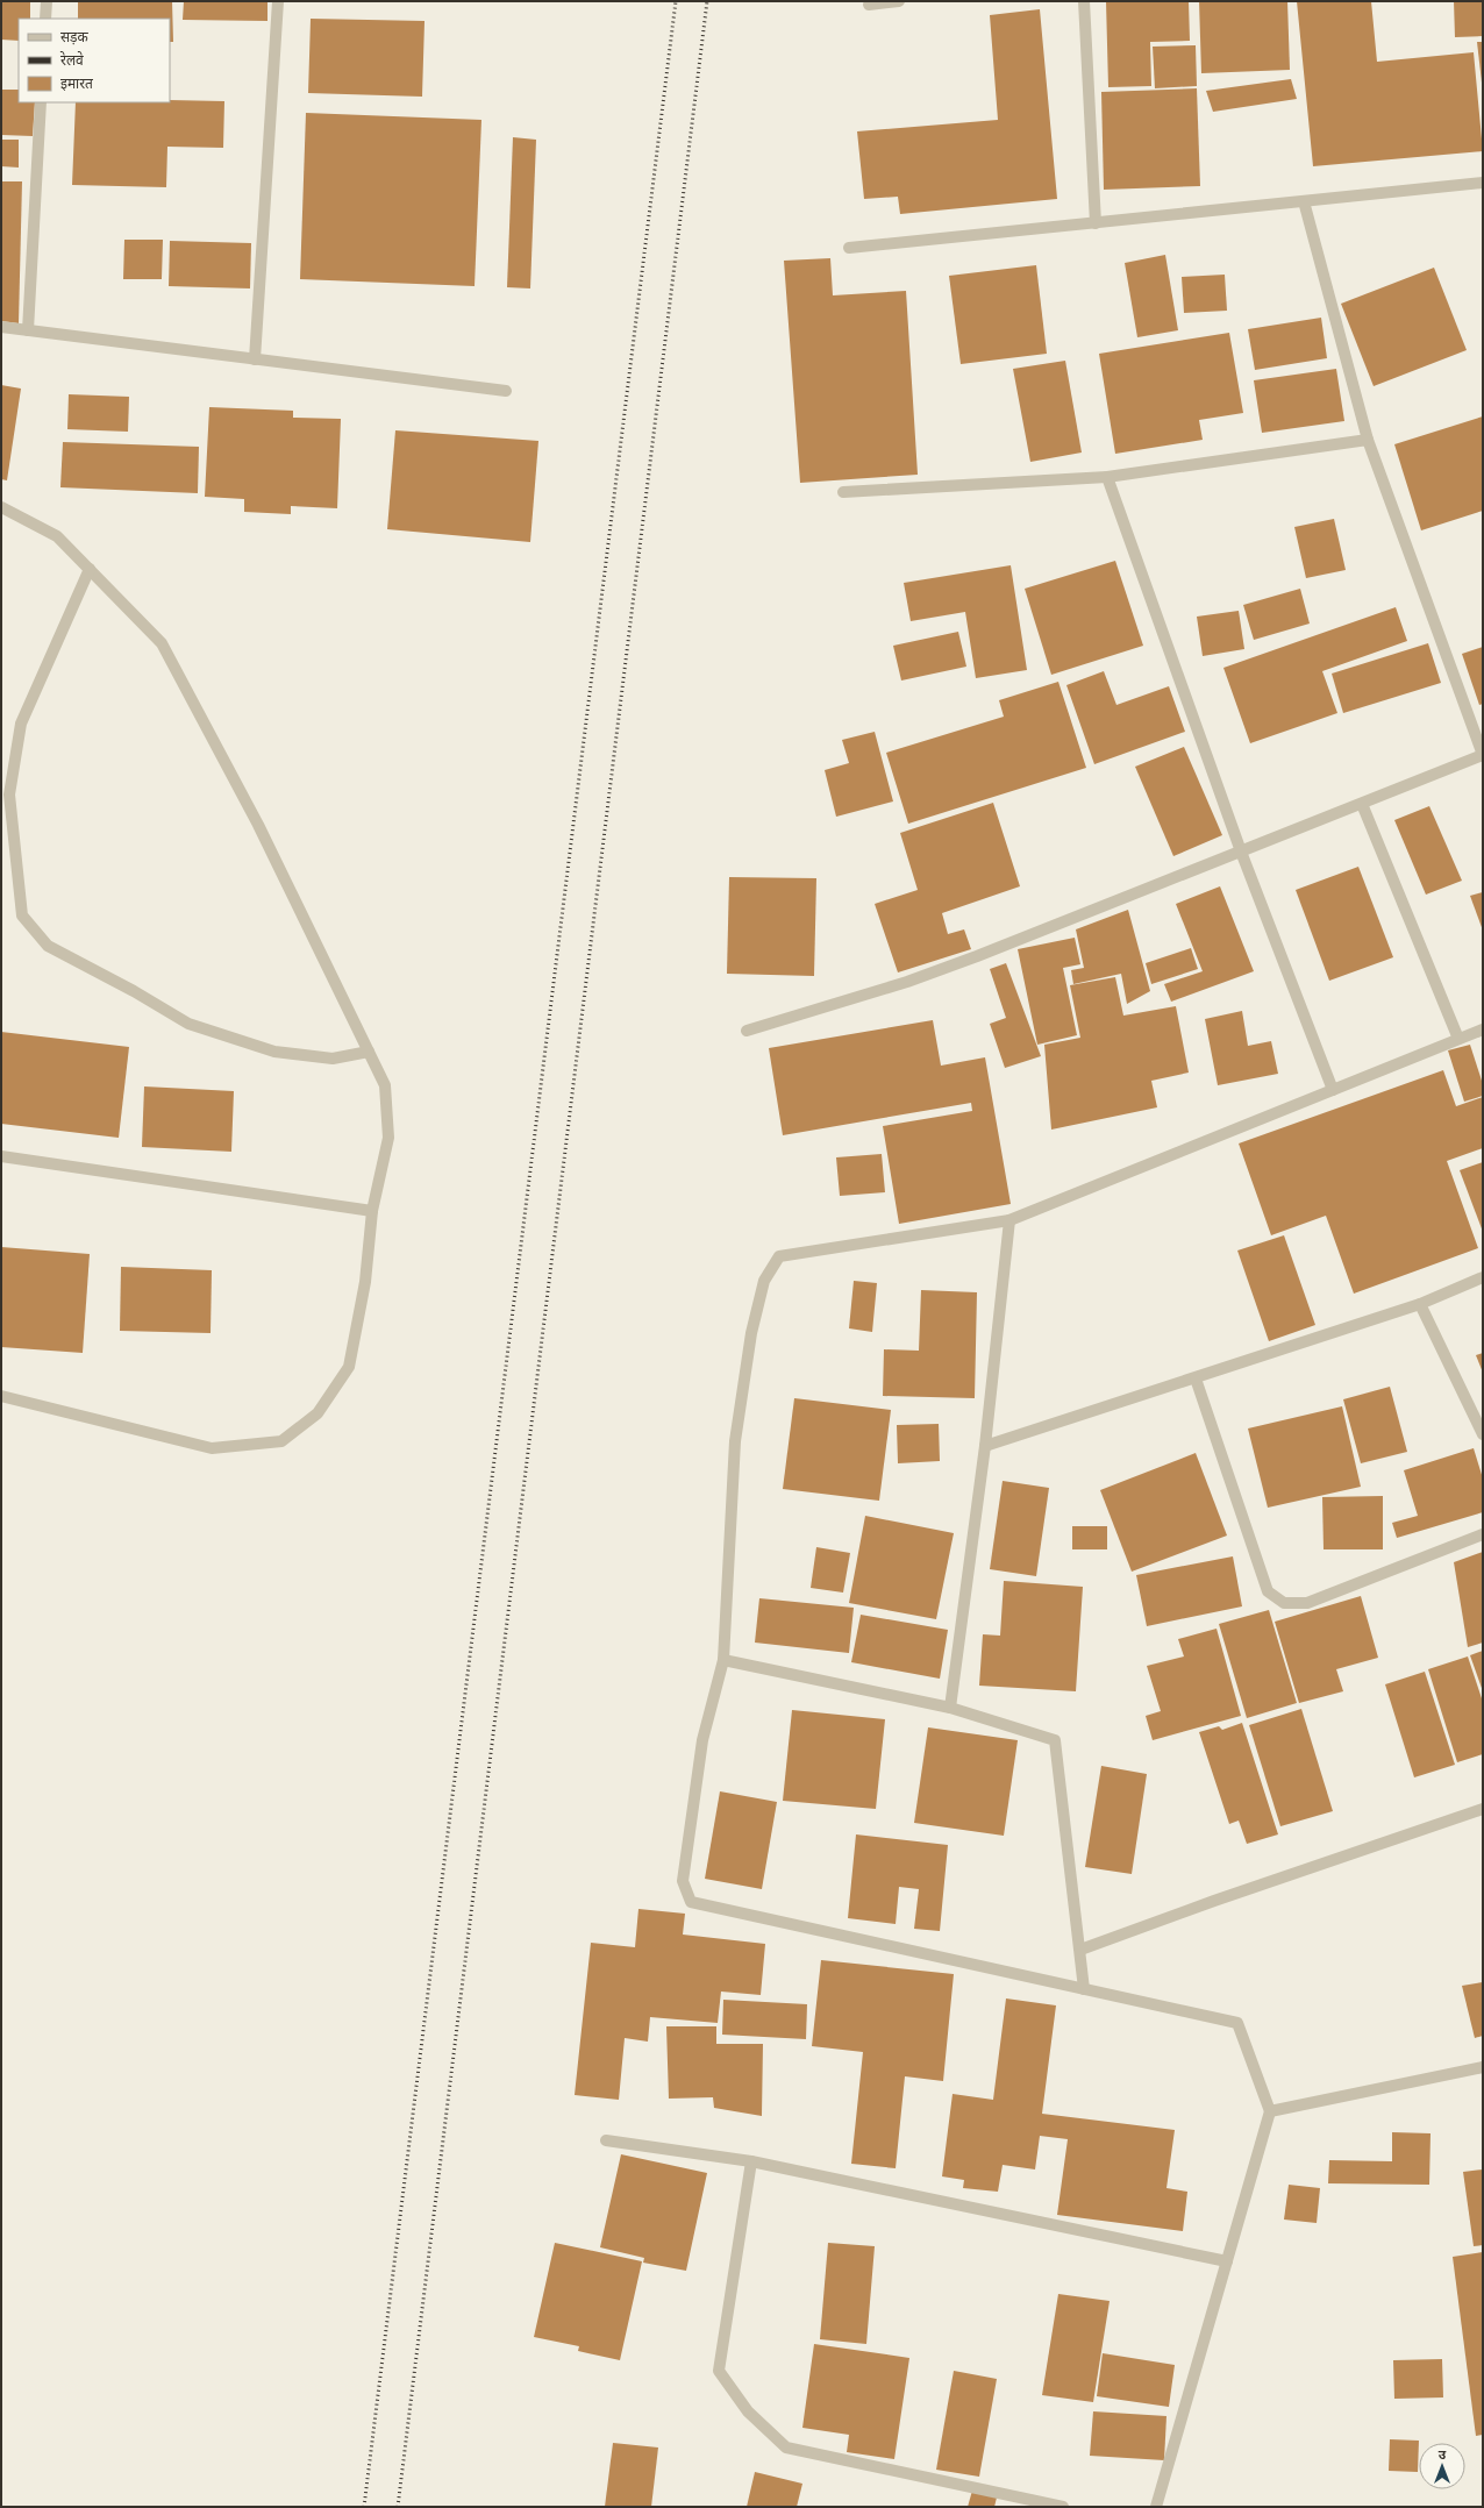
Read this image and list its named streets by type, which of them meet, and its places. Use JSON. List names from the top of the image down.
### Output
{
  "legend": ["सड़क", "रेलवे", "इमारत"],
  "north": "top"
}
